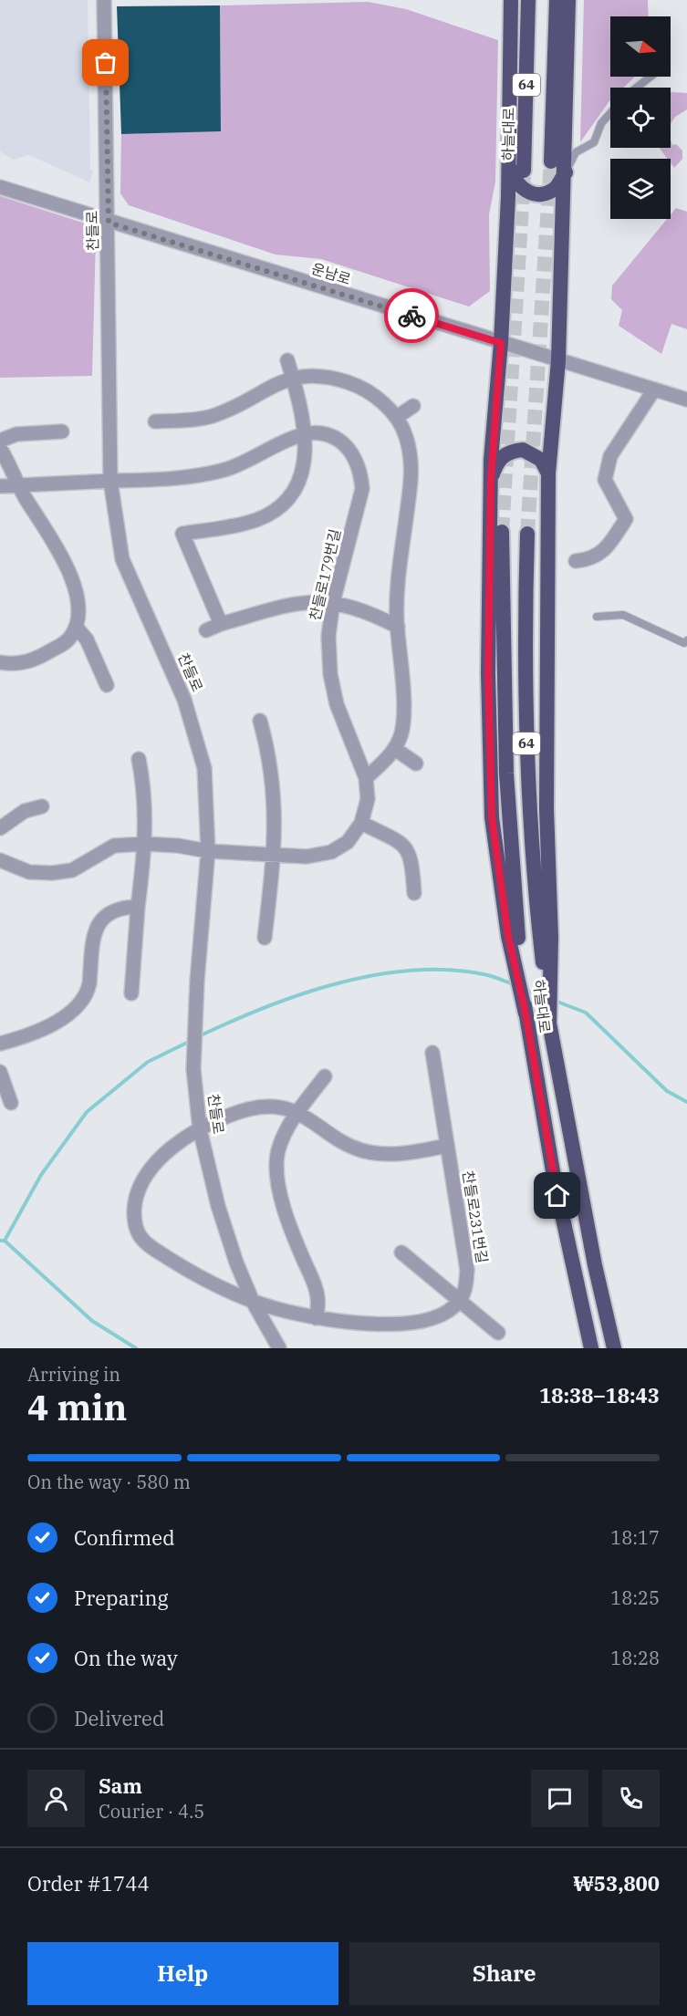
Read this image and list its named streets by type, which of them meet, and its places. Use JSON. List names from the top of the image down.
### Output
{
  "streets": {
    "highway": ["64", "하늘대로"],
    "street": [
      "찬들로",
      "운남로",
      "찬들로179번길",
      "찬들로231번길"
    ]
  },
  "crossings": [
    ["64", "하늘대로"],
    ["찬들로", "운남로"],
    ["찬들로", "찬들로179번길"]
  ],
  "north": "right",
  "page": {
    "heading": ["4 min", "Arriving in", "18:38–18:43"],
    "panel": [
      "Sam",
      "Courier · 4.5",
      "Order #1744",
      "₩53,800"
    ],
    "bar": "On the way · 580 m",
    "list": [
      ["Confirmed", "18:17"],
      ["Preparing", "18:25"],
      ["On the way", "18:28"],
      "Delivered"
    ],
    "buttons": ["Help", "Share"]
  }
}
